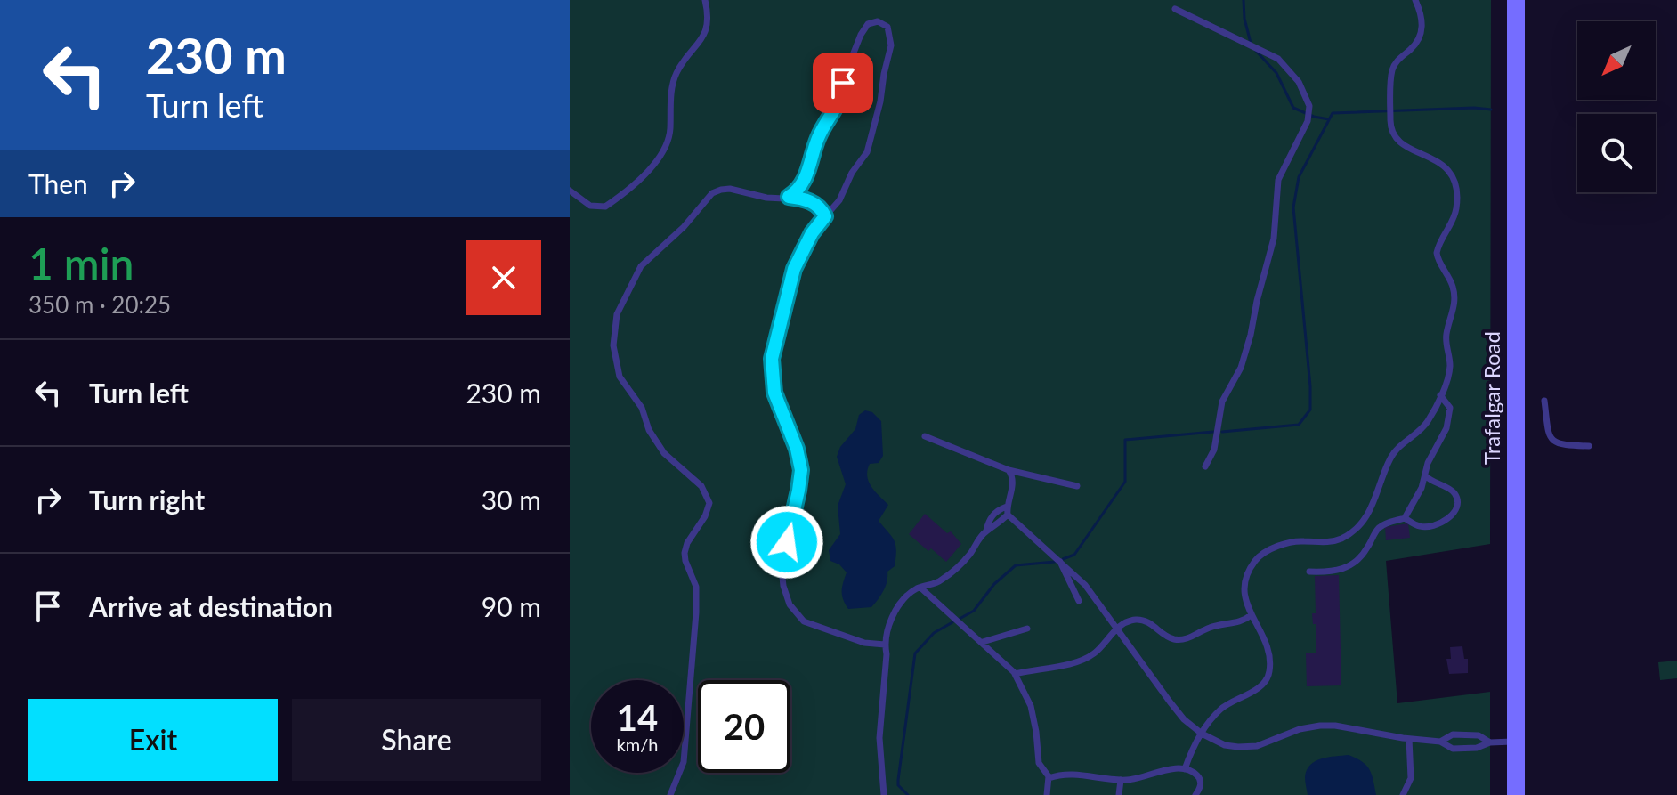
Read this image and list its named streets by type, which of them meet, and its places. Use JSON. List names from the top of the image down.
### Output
{
  "streets": {
    "main road": ["Trafalgar Road"]
  },
  "north": "bottom left",
  "page": {
    "turn": ["230 m", "Turn left"],
    "then": "Then",
    "heading": ["1 min", "350 m · 20:25"],
    "list": [
      {
        "name": "Turn left",
        "value": "230 m"
      },
      {
        "name": "Turn right",
        "value": "30 m"
      },
      {
        "name": "Arrive at destination",
        "value": "90 m"
      }
    ],
    "speed": "14 km/h",
    "limit": "20",
    "buttons": ["Exit", "Share"]
  }
}
